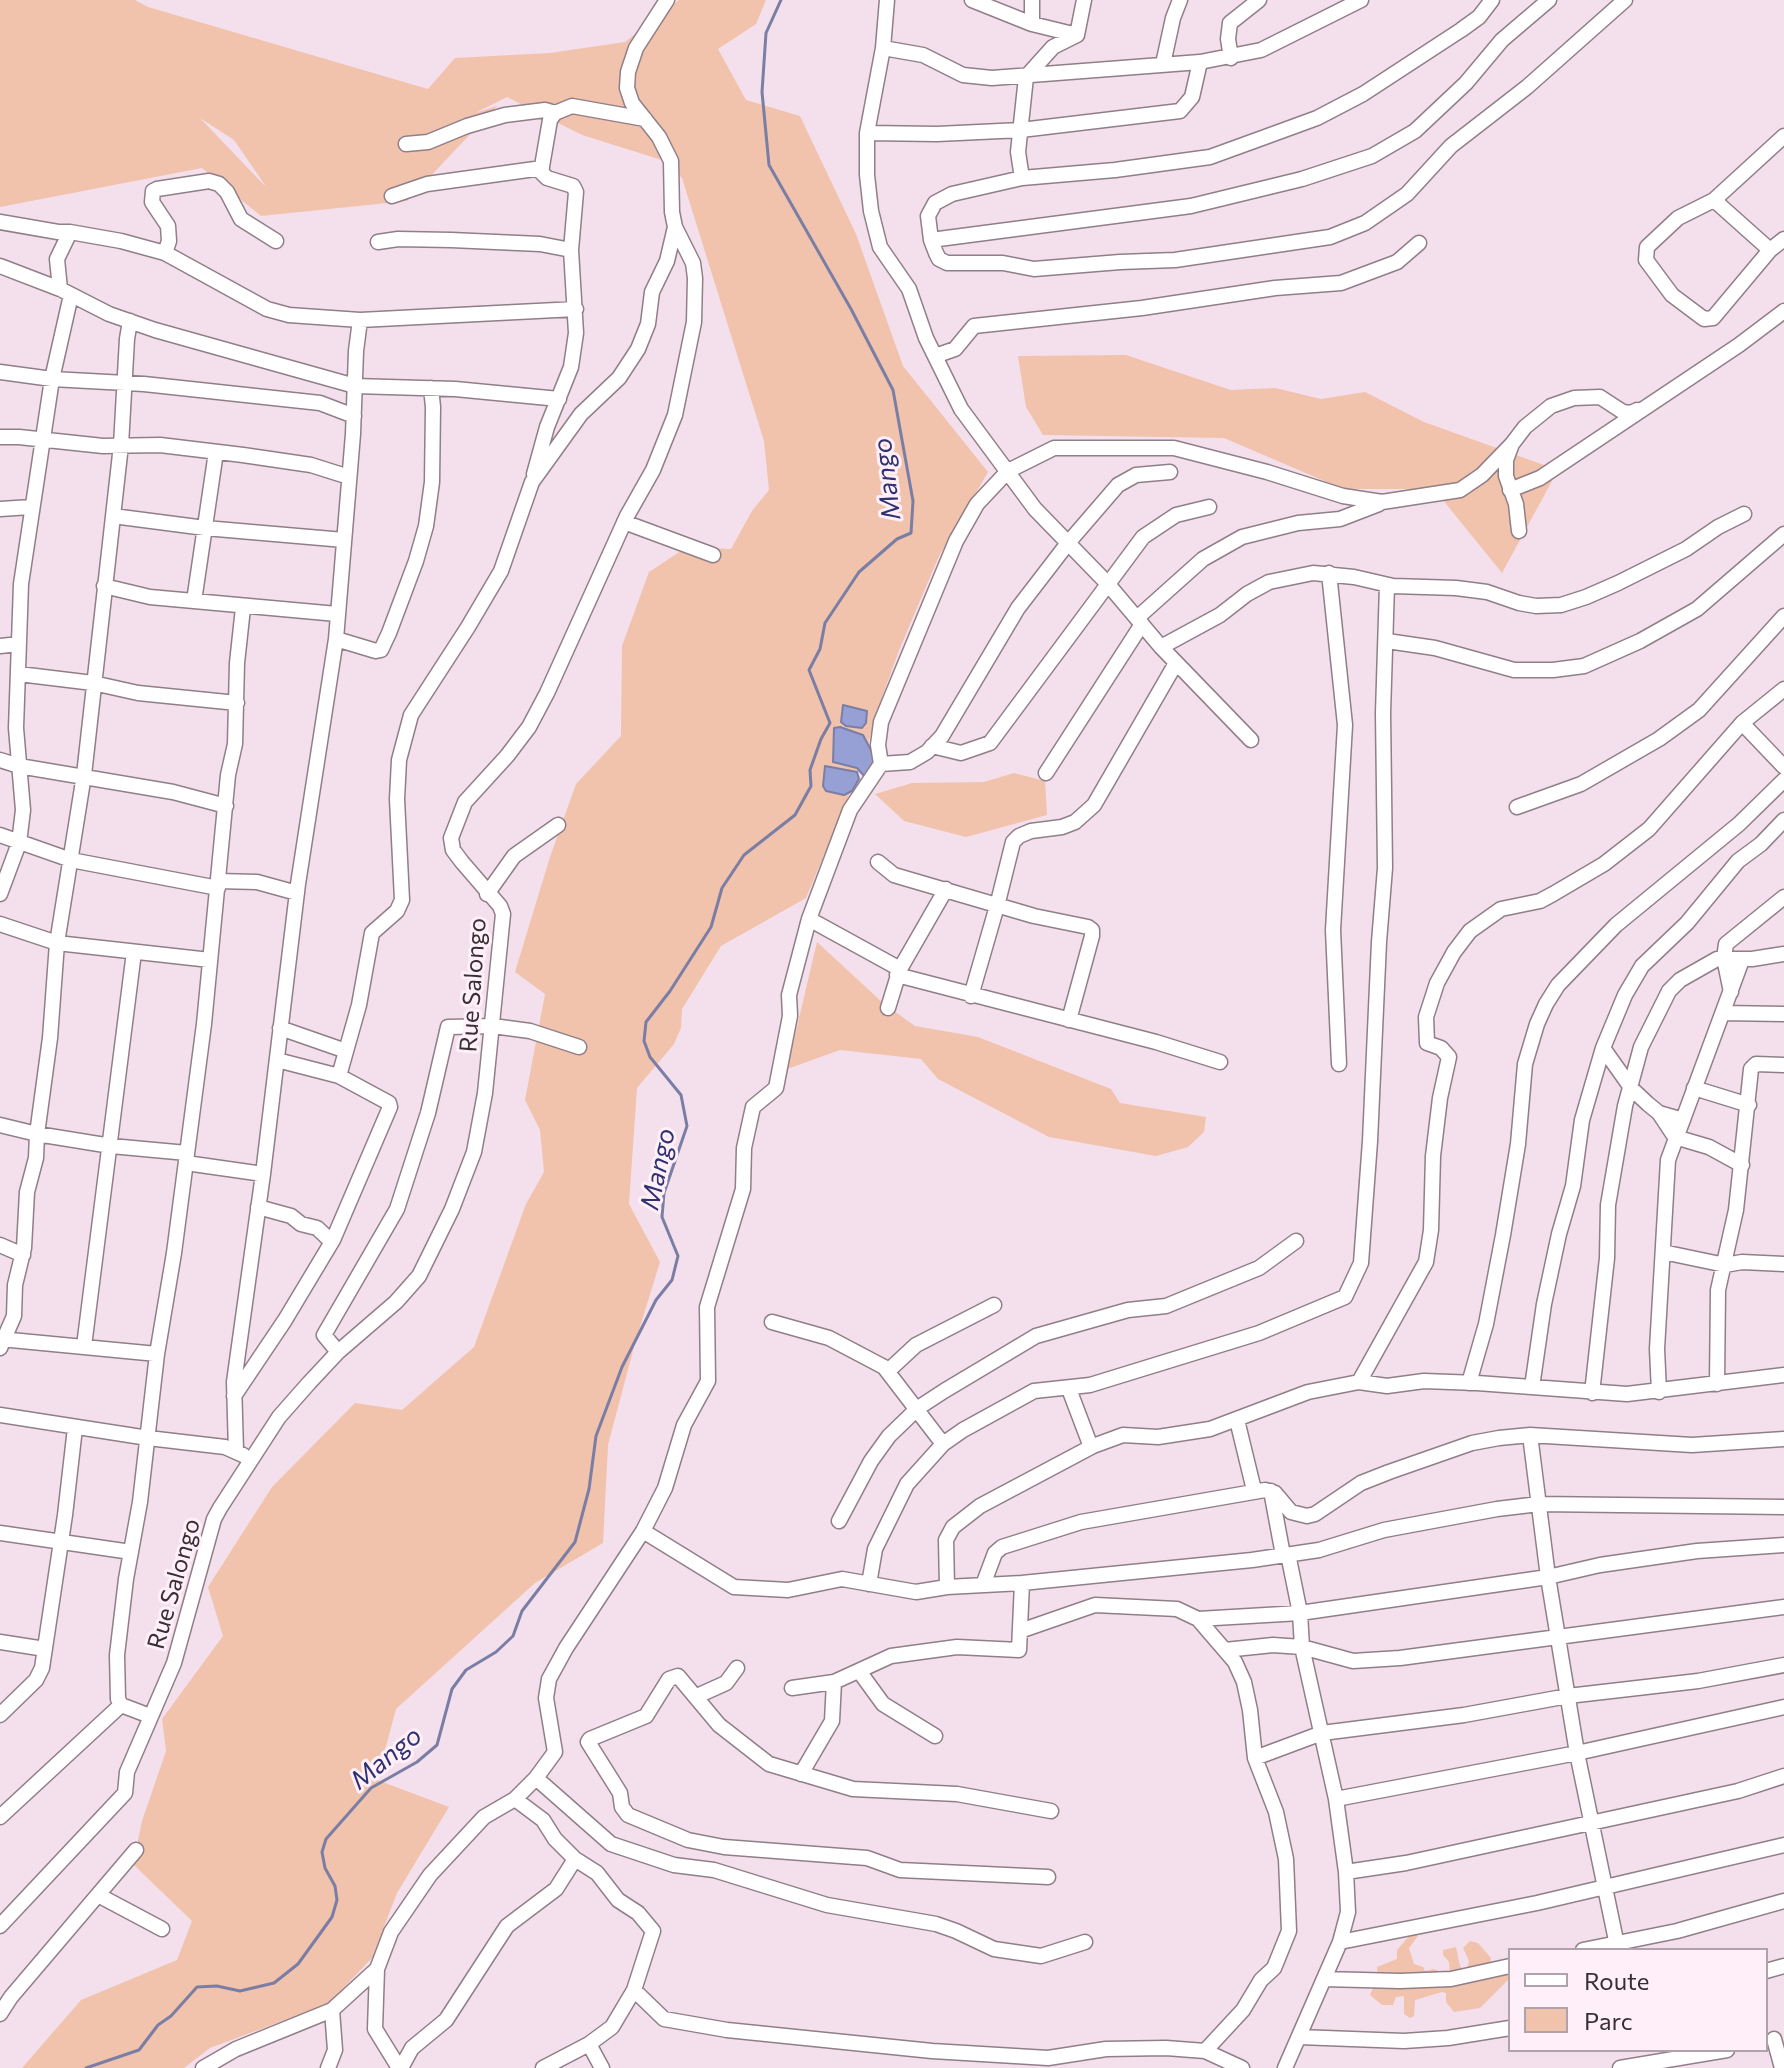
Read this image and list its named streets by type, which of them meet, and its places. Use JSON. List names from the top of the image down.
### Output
{
  "streets": {
    "street": ["Rue Salongo"]
  },
  "water": ["Mango"],
  "legend": ["Route", "Parc"]
}
